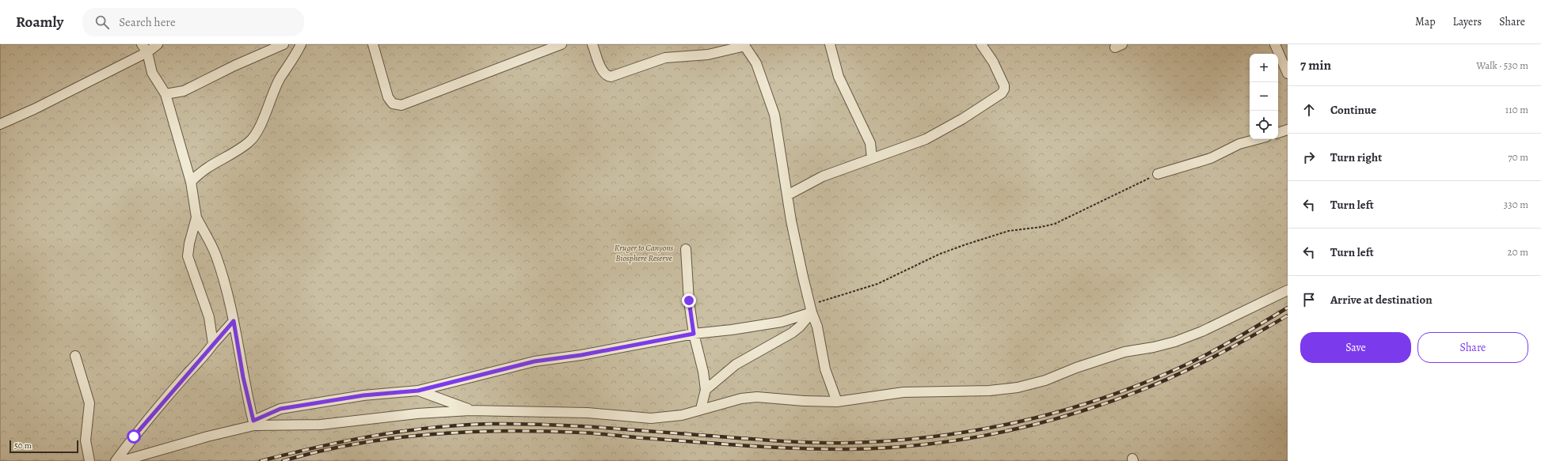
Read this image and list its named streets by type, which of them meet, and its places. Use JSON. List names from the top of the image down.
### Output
{
  "parks": ["Kruger to Canyons Biosphere Reserve"],
  "scale_bar": "50 m",
  "page": {
    "header": "Roamly",
    "search": "Search here",
    "nav": ["Map", "Layers", "Share"],
    "heading": ["7 min", "Walk · 530 m"],
    "map_buttons": ["+", "−"],
    "list": [
      ["Continue", "110 m"],
      ["Turn right", "70 m"],
      ["Turn left", "330 m"],
      ["Turn left", "20 m"],
      "Arrive at destination"
    ],
    "buttons": ["Save", "Share"],
    "scale": "50 m"
  }
}
